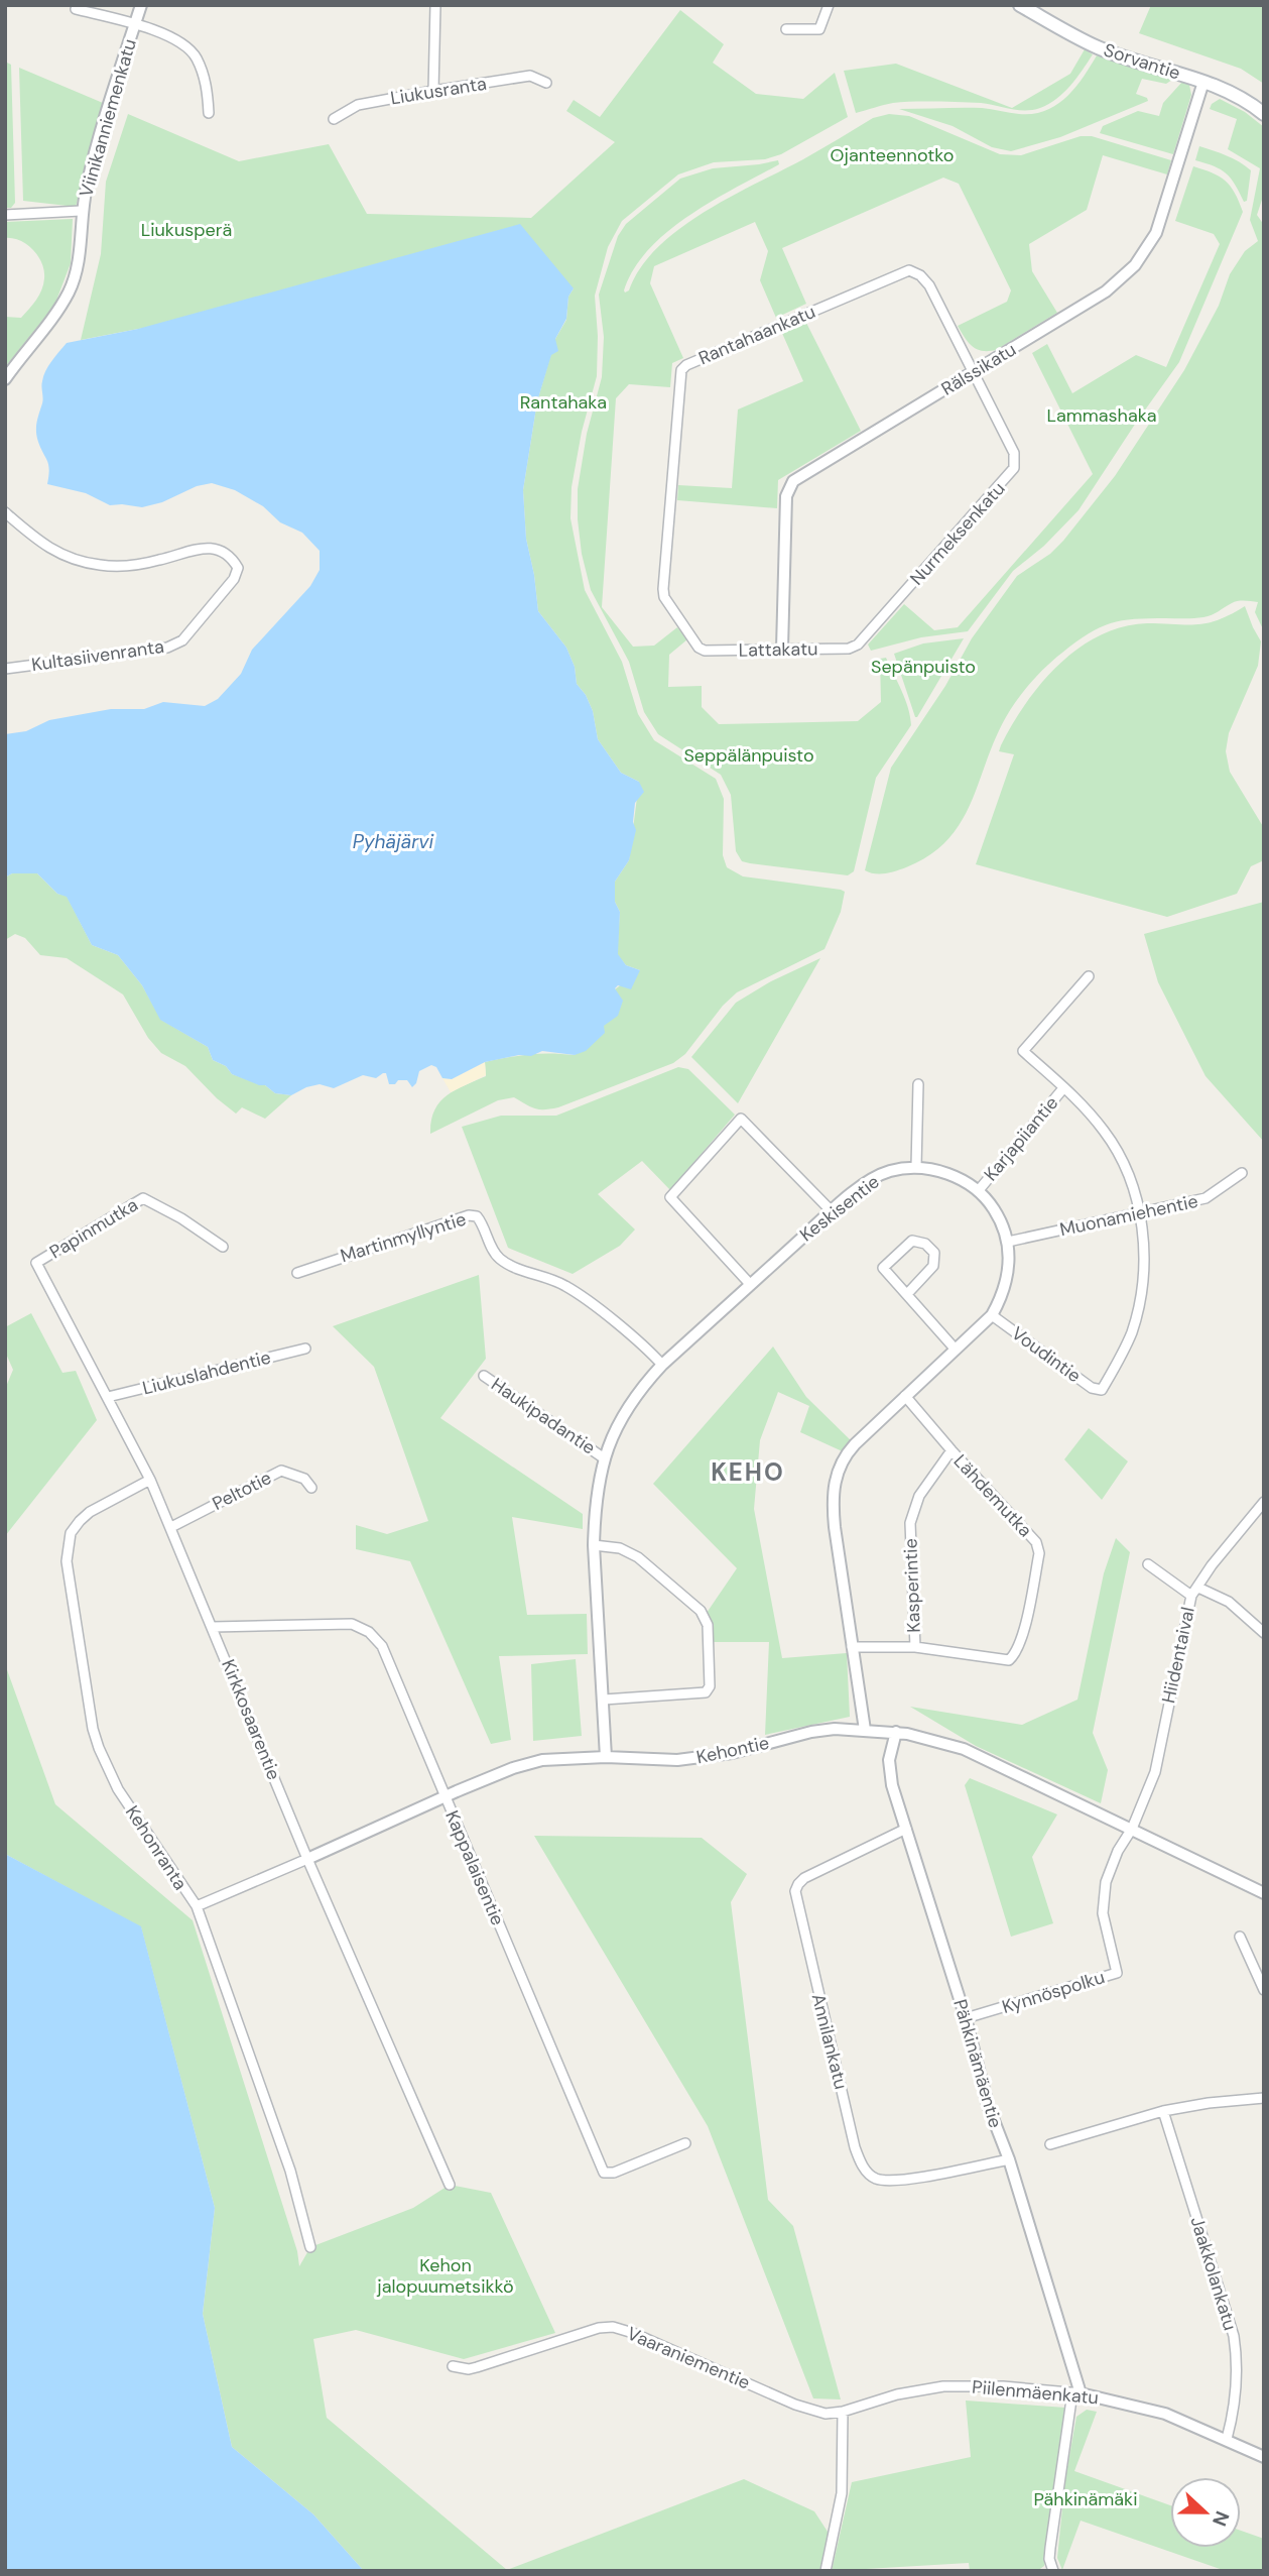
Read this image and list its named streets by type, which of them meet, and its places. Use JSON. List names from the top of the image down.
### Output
{
  "streets": {
    "main road": ["Sorvantie"],
    "street": [
      "Liukusranta",
      "Viinikanniemenkatu",
      "Rantahaankatu",
      "Rälssikatu",
      "Nurmeksenkatu",
      "Lattakatu",
      "Kultasiivenranta",
      "Karjapiiantie",
      "Keskisentie",
      "Muonamiehentie",
      "Papinmutka",
      "Martinmyllyntie",
      "Voudintie",
      "Liukuslahdentie",
      "Haukipadantie",
      "Peltotie",
      "Lähdemutka",
      "Kasperintie",
      "Hiidentaival",
      "Kirkkosaarentie",
      "Kehontie",
      "Kehonranta",
      "Kappalaisentie",
      "Kynnöspolku",
      "Annilankatu",
      "Pähkinämäentie",
      "Jaakkolankatu",
      "Vaaraniementie",
      "Piilenmäenkatu"
    ]
  },
  "crossings": [
    ["Sorvantie", "Rälssikatu"],
    ["Rantahaankatu", "Rälssikatu"],
    ["Rantahaankatu", "Nurmeksenkatu"],
    ["Rantahaankatu", "Lattakatu"],
    ["Rälssikatu", "Nurmeksenkatu"],
    ["Rälssikatu", "Lattakatu"],
    ["Nurmeksenkatu", "Lattakatu"],
    ["Karjapiiantie", "Keskisentie"],
    ["Keskisentie", "Muonamiehentie"],
    ["Keskisentie", "Martinmyllyntie"],
    ["Keskisentie", "Voudintie"],
    ["Keskisentie", "Haukipadantie"],
    ["Keskisentie", "Lähdemutka"],
    ["Keskisentie", "Kehontie"],
    ["Muonamiehentie", "Voudintie"],
    ["Papinmutka", "Kirkkosaarentie"],
    ["Liukuslahdentie", "Kirkkosaarentie"],
    ["Peltotie", "Kirkkosaarentie"],
    ["Lähdemutka", "Kasperintie"],
    ["Hiidentaival", "Kehontie"],
    ["Hiidentaival", "Kynnöspolku"],
    ["Kirkkosaarentie", "Kehontie"],
    ["Kirkkosaarentie", "Kehonranta"],
    ["Kirkkosaarentie", "Kappalaisentie"],
    ["Kehontie", "Kehonranta"],
    ["Kehontie", "Kappalaisentie"],
    ["Kehontie", "Kynnöspolku"],
    ["Kehontie", "Pähkinämäentie"],
    ["Kynnöspolku", "Pähkinämäentie"],
    ["Annilankatu", "Pähkinämäentie"],
    ["Pähkinämäentie", "Piilenmäenkatu"],
    ["Jaakkolankatu", "Piilenmäenkatu"],
    ["Vaaraniementie", "Piilenmäenkatu"]
  ],
  "districts": ["KEHO"],
  "water": ["Pyhäjärvi"],
  "parks": [
    "Ojanteennotko",
    "Liukusperä",
    "Rantahaka",
    "Lammashaka",
    "Sepänpuisto",
    "Seppälänpuisto",
    "Kehon jalopuumetsikkö",
    "Pähkinämäki"
  ],
  "north": "right"
}
